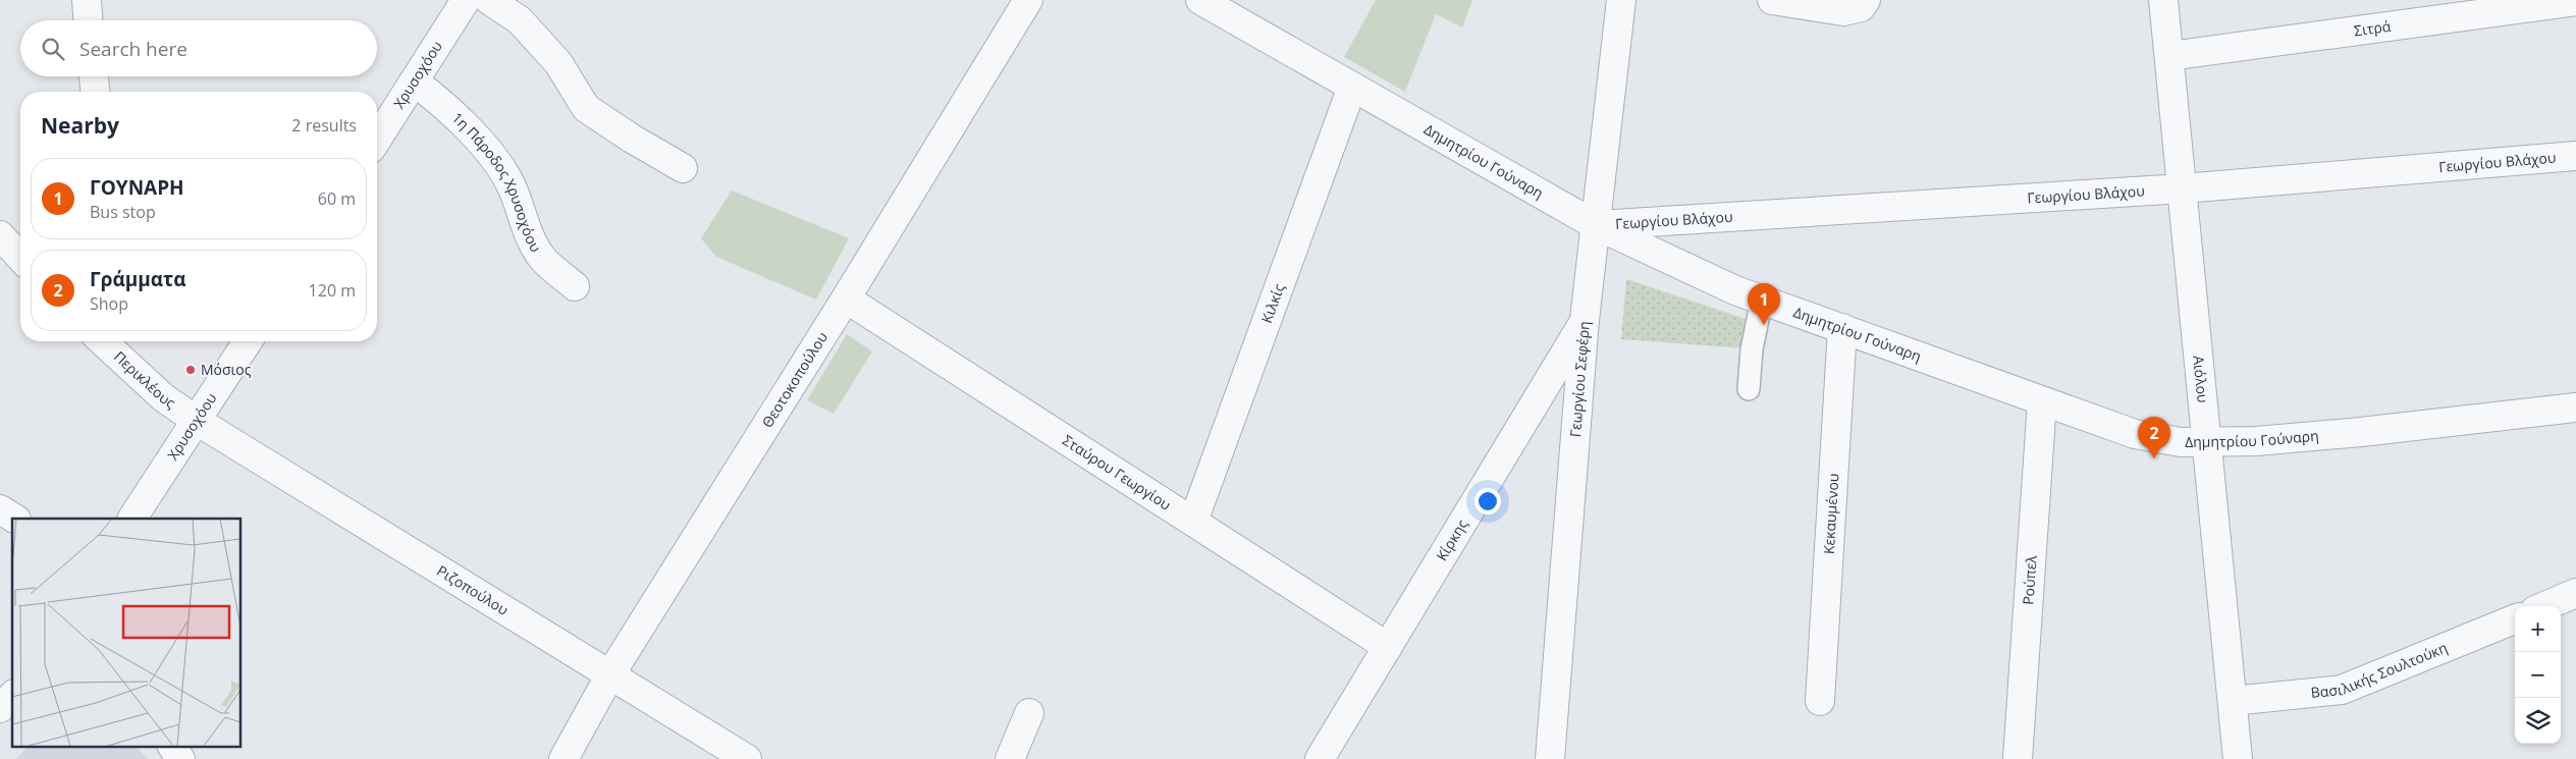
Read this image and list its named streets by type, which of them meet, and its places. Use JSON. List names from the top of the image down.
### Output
{
  "streets": {
    "street": [
      "Σιτρά",
      "Χρυσοχόου",
      "Δημητρίου Γούναρη",
      "Γεωργίου Βλάχου",
      "1η Πάροδος Χρυσοχόου",
      "Κιλκίς",
      "Περικλέους",
      "Γεωργίου Σεφέρη",
      "Αιόλου",
      "Θεοτοκοπούλου",
      "Σταύρου Γεωργίου",
      "Κεκαυμένου",
      "Κίρκης",
      "Ρούπελ",
      "Ριζοπούλου",
      "Βασιλικής Σουλτούκη"
    ]
  },
  "crossings": [
    ["Σιτρά", "Αιόλου"],
    ["Χρυσοχόου", "1η Πάροδος Χρυσοχόου"],
    ["Χρυσοχόου", "Περικλέους"],
    ["Χρυσοχόου", "Ριζοπούλου"],
    ["Δημητρίου Γούναρη", "Γεωργίου Βλάχου"],
    ["Δημητρίου Γούναρη", "Κιλκίς"],
    ["Δημητρίου Γούναρη", "Γεωργίου Σεφέρη"],
    ["Δημητρίου Γούναρη", "Αιόλου"],
    ["Δημητρίου Γούναρη", "Κεκαυμένου"],
    ["Δημητρίου Γούναρη", "Ρούπελ"],
    ["Γεωργίου Βλάχου", "Γεωργίου Σεφέρη"],
    ["Γεωργίου Βλάχου", "Αιόλου"],
    ["Κιλκίς", "Σταύρου Γεωργίου"],
    ["Περικλέους", "Ριζοπούλου"],
    ["Γεωργίου Σεφέρη", "Κίρκης"],
    ["Αιόλου", "Βασιλικής Σουλτούκη"],
    ["Θεοτοκοπούλου", "Σταύρου Γεωργίου"],
    ["Θεοτοκοπούλου", "Ριζοπούλου"],
    ["Σταύρου Γεωργίου", "Κίρκης"]
  ],
  "places": ["Μόσιος"],
  "page": {
    "search": "Search here",
    "heading": ["Nearby", "2 results"],
    "list": [
      {
        "mark": "1",
        "name": "ΓΟΥΝΑΡΗ",
        "note": "Bus stop",
        "value": "60 m"
      },
      {
        "mark": "2",
        "name": "Γράμματα",
        "note": "Shop",
        "value": "120 m"
      }
    ],
    "pins": ["1", "2"],
    "map_buttons": ["+", "−"]
  }
}
